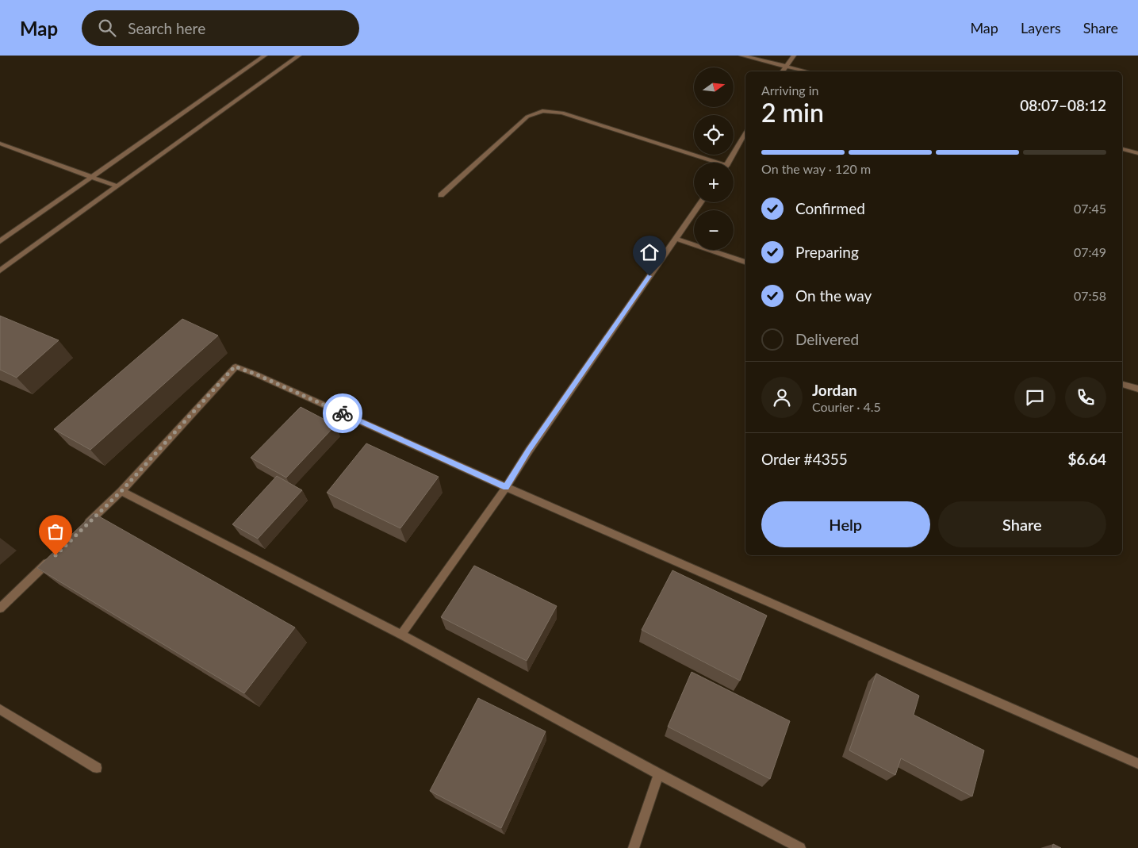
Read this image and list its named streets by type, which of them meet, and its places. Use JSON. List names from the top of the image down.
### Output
{
  "north": "right",
  "page": {
    "header": "Map",
    "search": "Search here",
    "nav": ["Map", "Layers", "Share"],
    "map_buttons": ["+", "−"],
    "heading": ["2 min", "Arriving in", "08:07–08:12"],
    "panel": [
      "Jordan",
      "Courier · 4.5",
      "Order #4355",
      "$6.64"
    ],
    "bar": "On the way · 120 m",
    "list": [
      ["Confirmed", "07:45"],
      ["Preparing", "07:49"],
      ["On the way", "07:58"],
      "Delivered"
    ],
    "buttons": ["Help", "Share"]
  }
}
